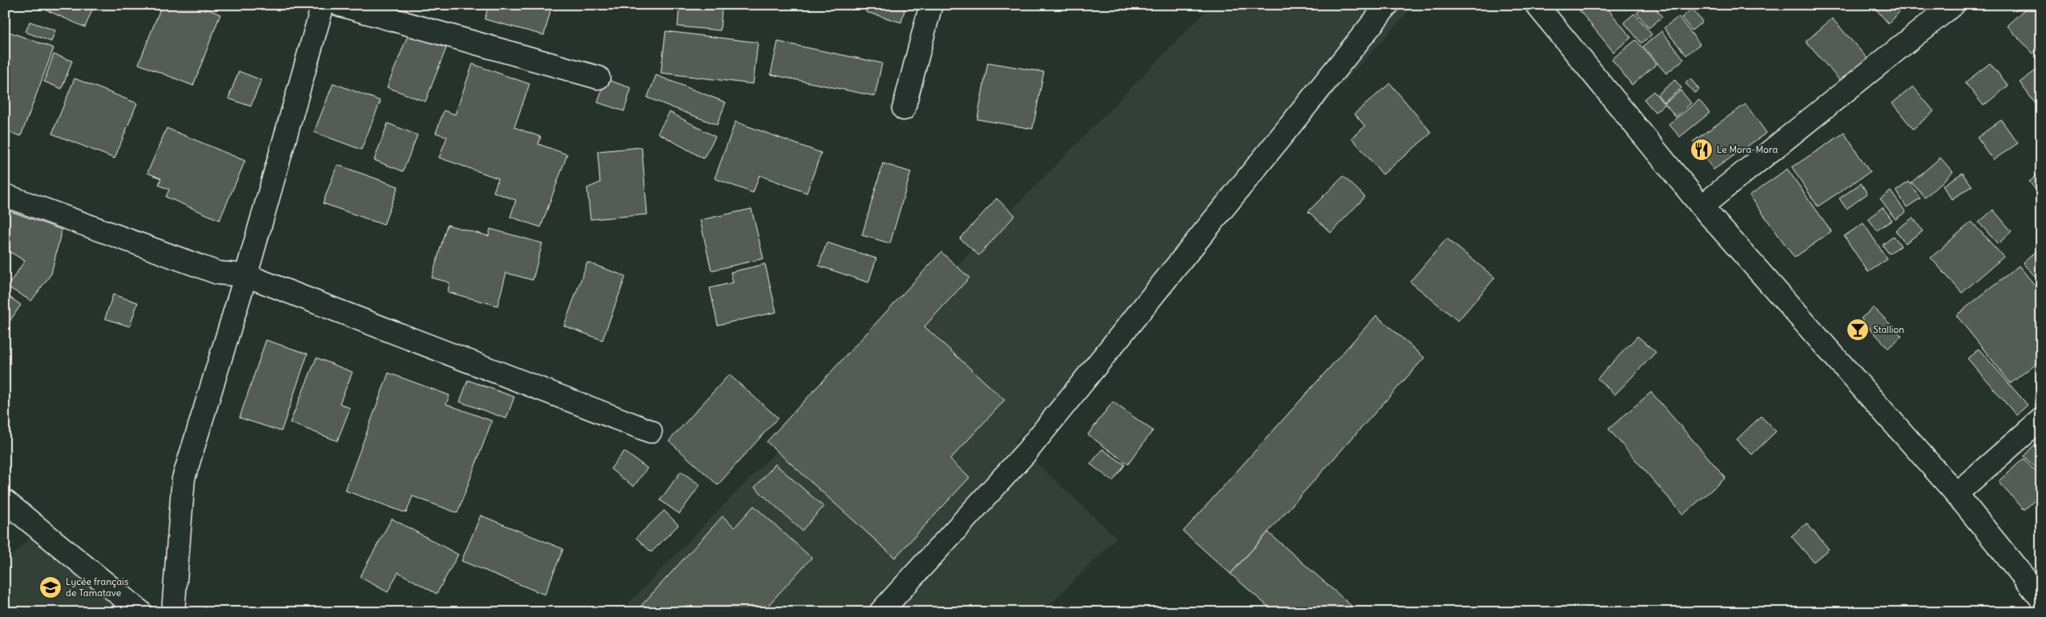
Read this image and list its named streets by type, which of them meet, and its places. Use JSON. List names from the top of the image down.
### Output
{
  "places": {
    "restaurant": ["Le Mora-Mora"],
    "bar": ["Stallion"],
    "school or university": ["Lycée français de Tamatave"]
  }
}
